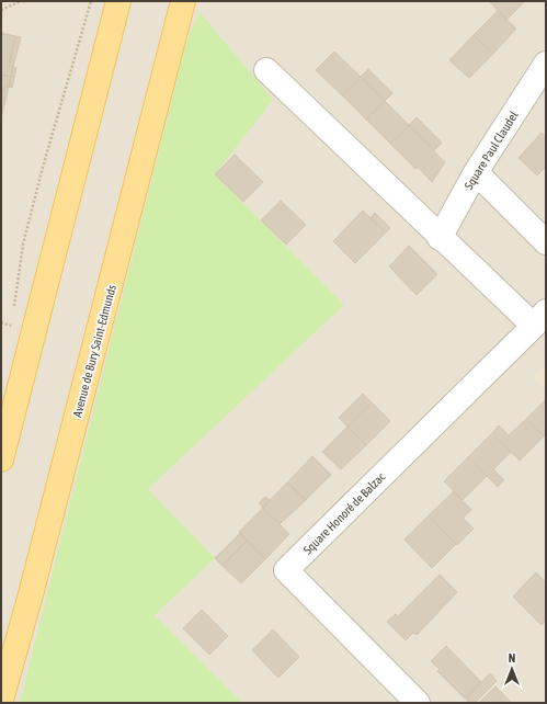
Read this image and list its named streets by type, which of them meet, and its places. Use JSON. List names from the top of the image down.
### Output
{
  "streets": {
    "main road": ["Avenue de Bury Saint-Edmunds"],
    "street": ["Square Paul Claudel", "Square Honoré de Balzac"]
  },
  "north": "top"
}
